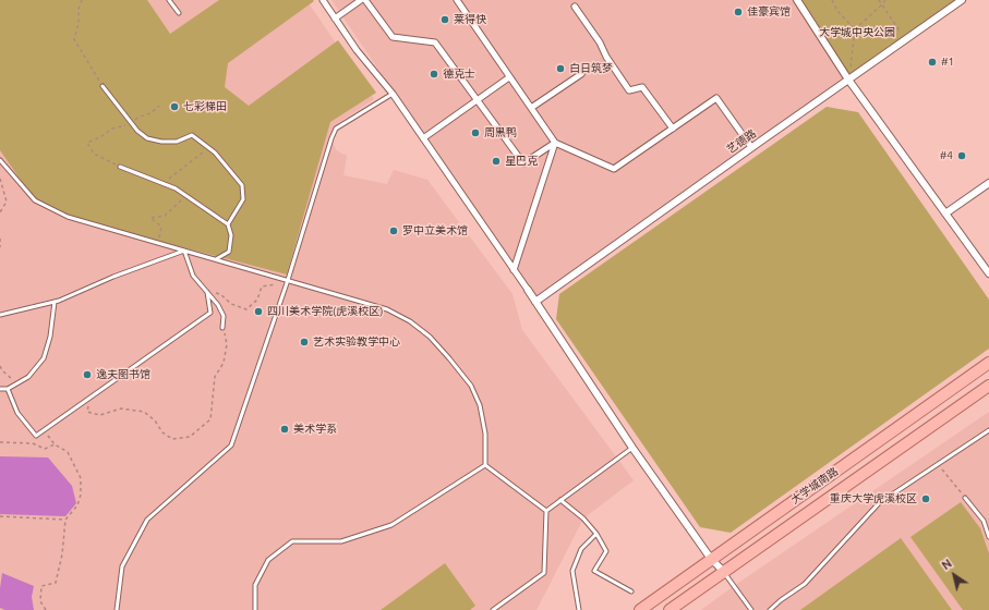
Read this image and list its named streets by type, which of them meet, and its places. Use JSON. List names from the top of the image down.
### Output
{
  "streets": {
    "main road": ["大学城南路"],
    "street": ["艺德路"]
  },
  "parks": ["大学城中央公园"],
  "places": [
    "佳豪宾馆",
    "莱得快",
    "#1",
    "白日筑梦",
    "德克士",
    "七彩梯田",
    "周黑鸭",
    "#4",
    "星巴克",
    "罗中立美术馆",
    "四川美术学院(虎溪校区)",
    "艺术实验教学中心",
    "逸夫图书馆",
    "美术学系",
    "重庆大学虎溪校区"
  ],
  "north": "top left"
}
